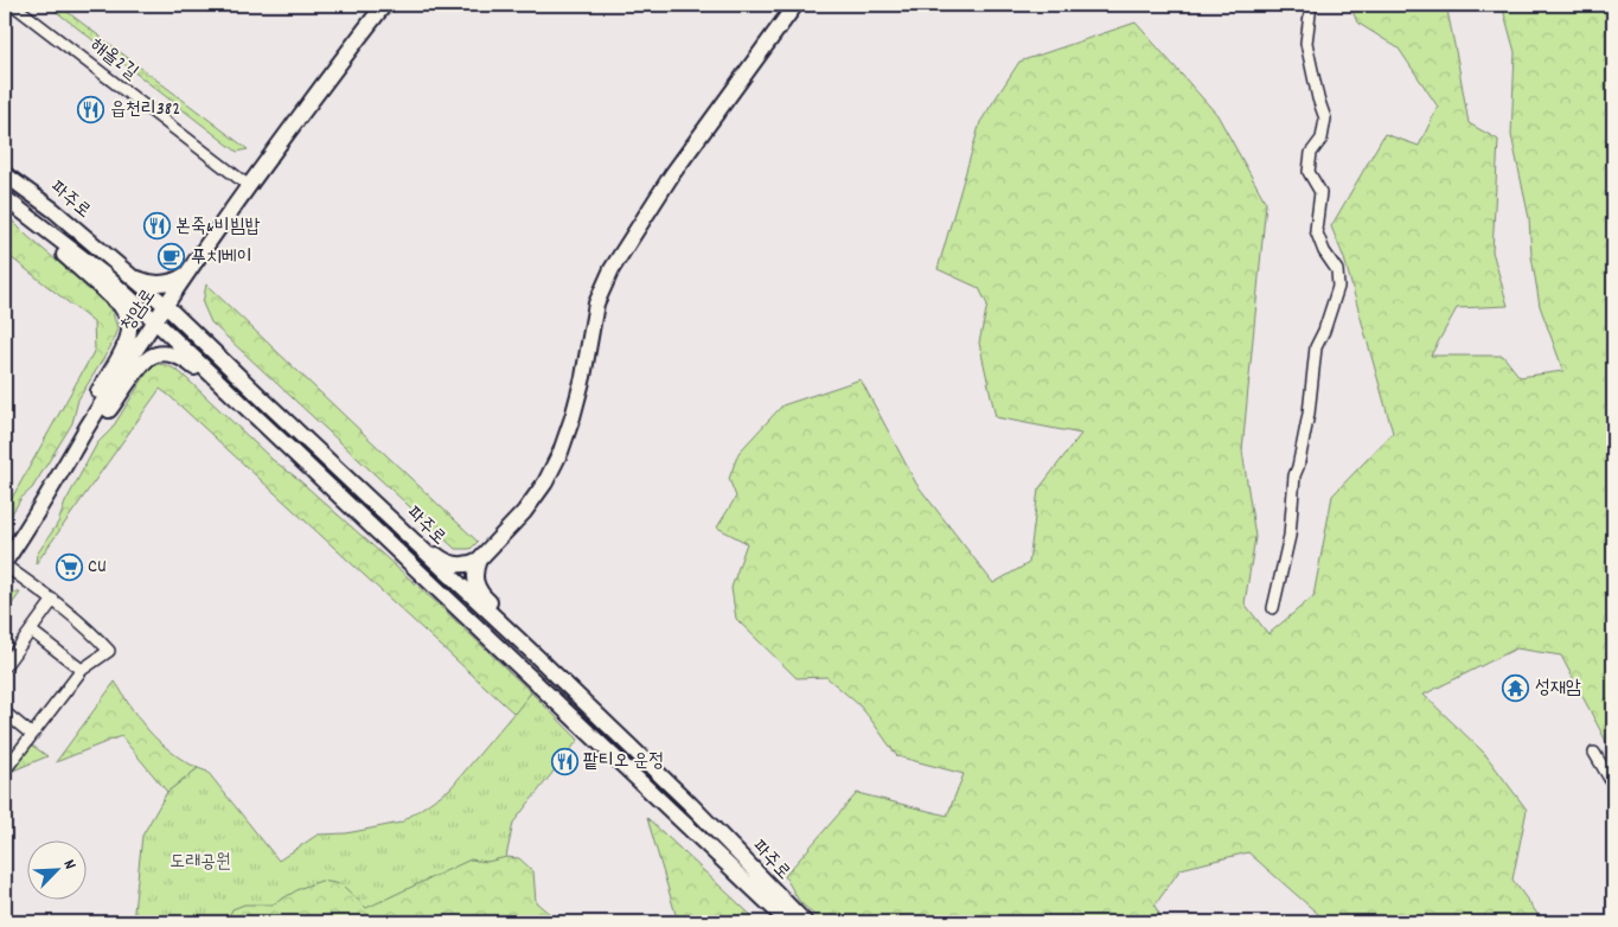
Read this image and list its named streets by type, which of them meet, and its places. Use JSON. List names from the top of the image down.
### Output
{
  "streets": {
    "main road": ["파주로", "청암로"],
    "street": ["해올2길"]
  },
  "crossings": [
    ["해올2길", "청암로"],
    ["파주로", "청암로"]
  ],
  "parks": ["도래공원"],
  "places": {
    "restaurant": ["읍천리382", "본죽&비빔밥", "팥티오 운정"],
    "cafe": ["푸치베이"],
    "supermarket": ["CU"],
    "temple": ["성재암"]
  },
  "north": "top right"
}
